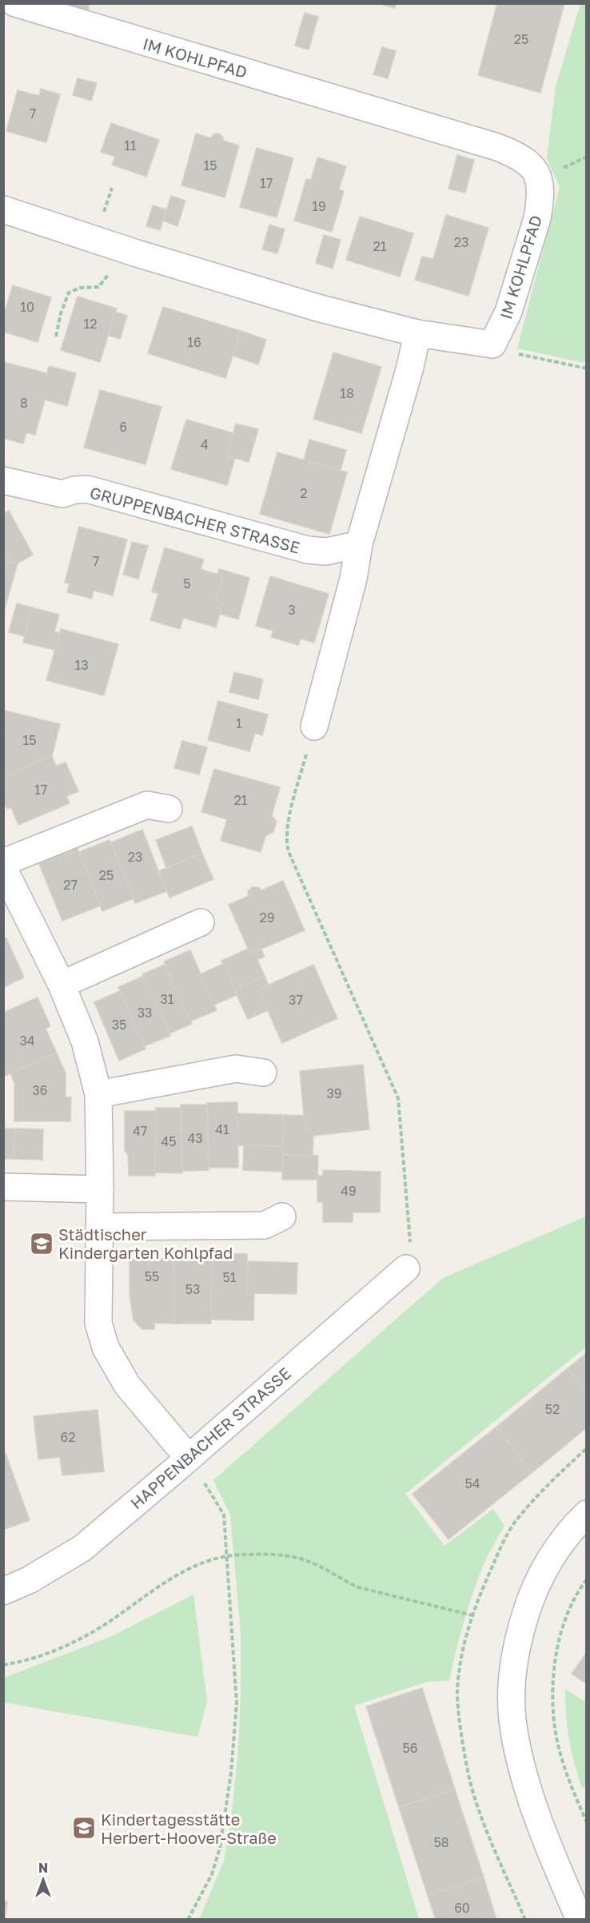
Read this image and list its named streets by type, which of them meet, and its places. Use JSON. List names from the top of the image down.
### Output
{
  "streets": {
    "street": ["IM KOHLPFAD", "GRUPPENBACHER STRASSE", "HAPPENBACHER STRASSE"]
  },
  "places": {
    "school or university": ["Städtischer Kindergarten Kohlpfad", "Kindertagesstätte Herbert-Hoover-Straße"]
  },
  "house_numbers": [
    "25",
    "7",
    "11",
    "15",
    "17",
    "19",
    "23",
    "21",
    "10",
    "12",
    "16",
    "18",
    "8",
    "6",
    "4",
    "2",
    "7",
    "5",
    "3",
    "13",
    "1",
    "15",
    "17",
    "21",
    "23",
    "25",
    "27",
    "29",
    "31",
    "37",
    "33",
    "35",
    "34",
    "36",
    "39",
    "41",
    "47",
    "43",
    "45",
    "49",
    "55",
    "51",
    "53",
    "52",
    "62",
    "54",
    "56",
    "58",
    "60"
  ],
  "north": "top"
}
